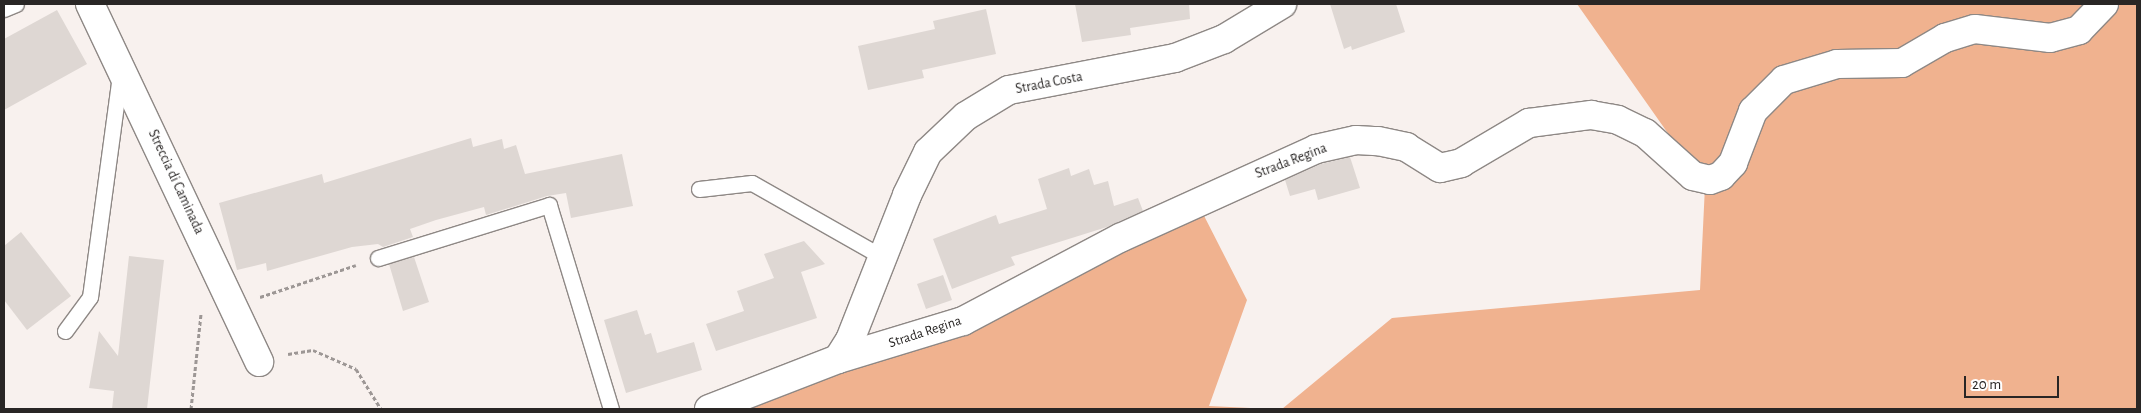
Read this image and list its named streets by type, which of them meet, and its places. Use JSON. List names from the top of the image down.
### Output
{
  "streets": {
    "street": ["Strada Costa", "Strada Regina", "Streccia di Caminada"]
  },
  "crossings": [
    ["Strada Costa", "Strada Regina"]
  ],
  "scale_bar": "20 m"
}
